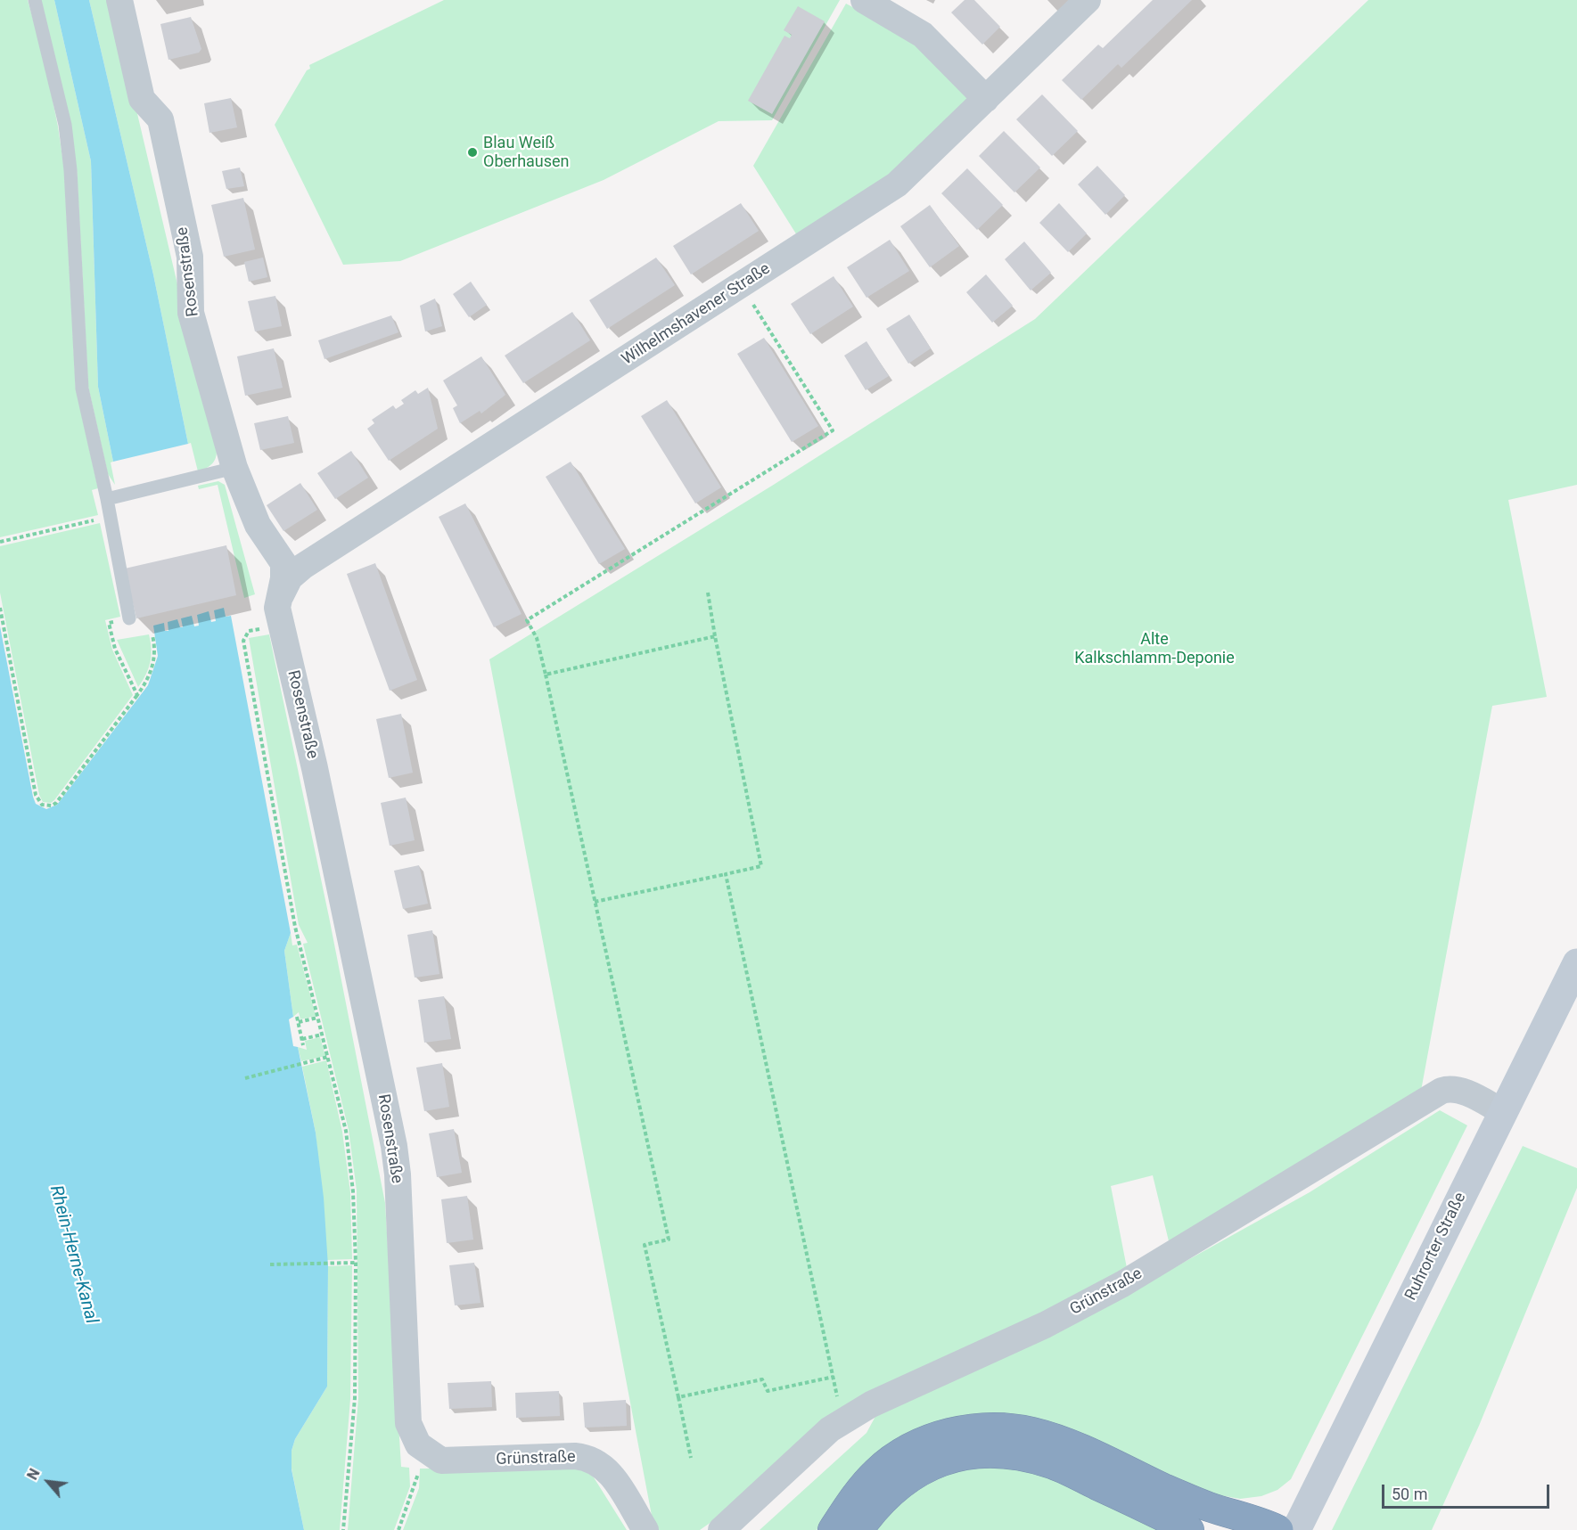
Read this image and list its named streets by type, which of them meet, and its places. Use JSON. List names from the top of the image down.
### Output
{
  "streets": {
    "main road": ["Ruhrorter Straße"],
    "street": ["Rosenstraße", "Wilhelmshavener Straße", "Grünstraße"]
  },
  "crossings": [
    ["Rosenstraße", "Wilhelmshavener Straße"],
    ["Rosenstraße", "Grünstraße"],
    ["Ruhrorter Straße", "Grünstraße"]
  ],
  "water": ["Rhein-Herne-Kanal"],
  "parks": ["Alte Kalkschlamm-Deponie"],
  "places": ["Blau Weiß Oberhausen"],
  "scale_bar": "50 m",
  "north": "top left"
}
